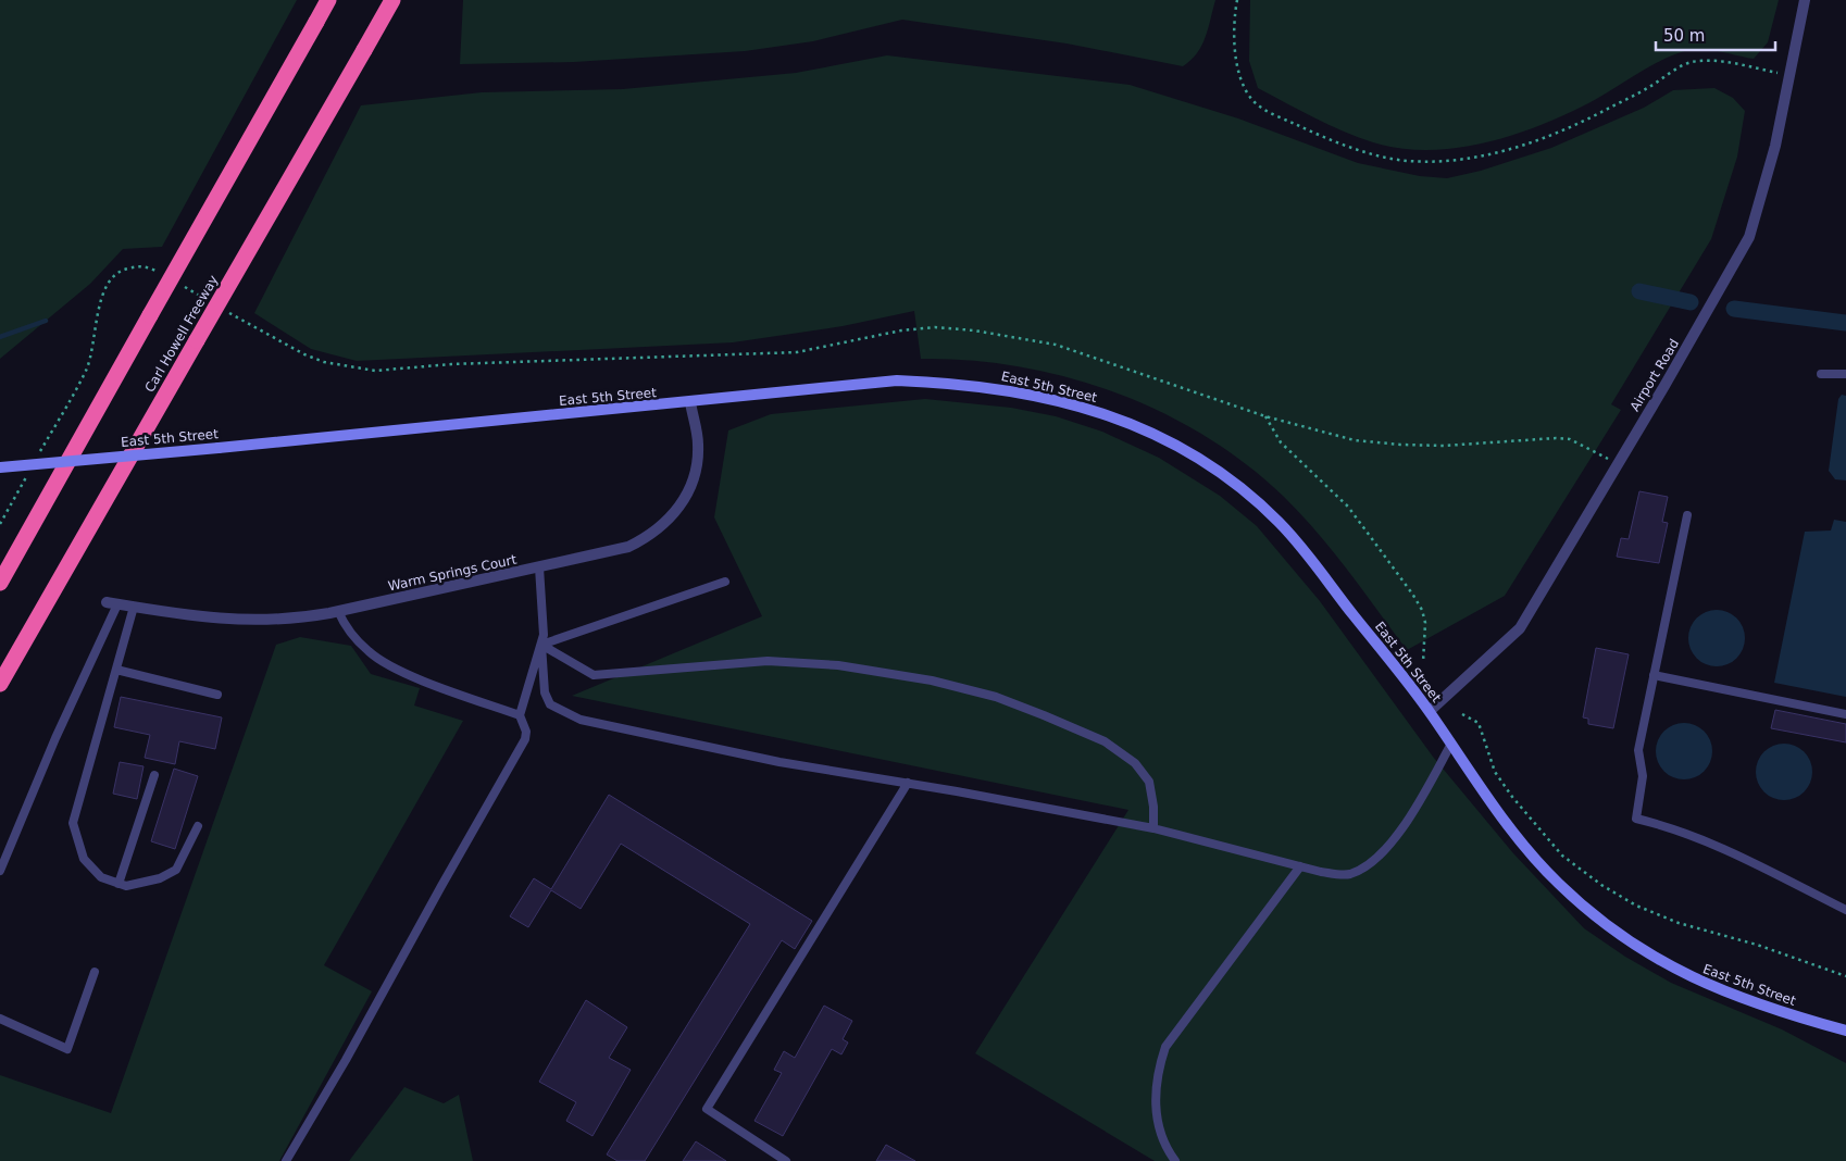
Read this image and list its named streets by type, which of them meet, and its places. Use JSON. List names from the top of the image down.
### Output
{
  "streets": {
    "highway": ["Carl Howell Freeway"],
    "main road": ["East 5th Street"],
    "street": ["Airport Road", "Warm Springs Court"]
  },
  "crossings": [
    ["Airport Road", "East 5th Street"],
    ["East 5th Street", "Warm Springs Court"]
  ],
  "scale_bar": "50 m"
}
